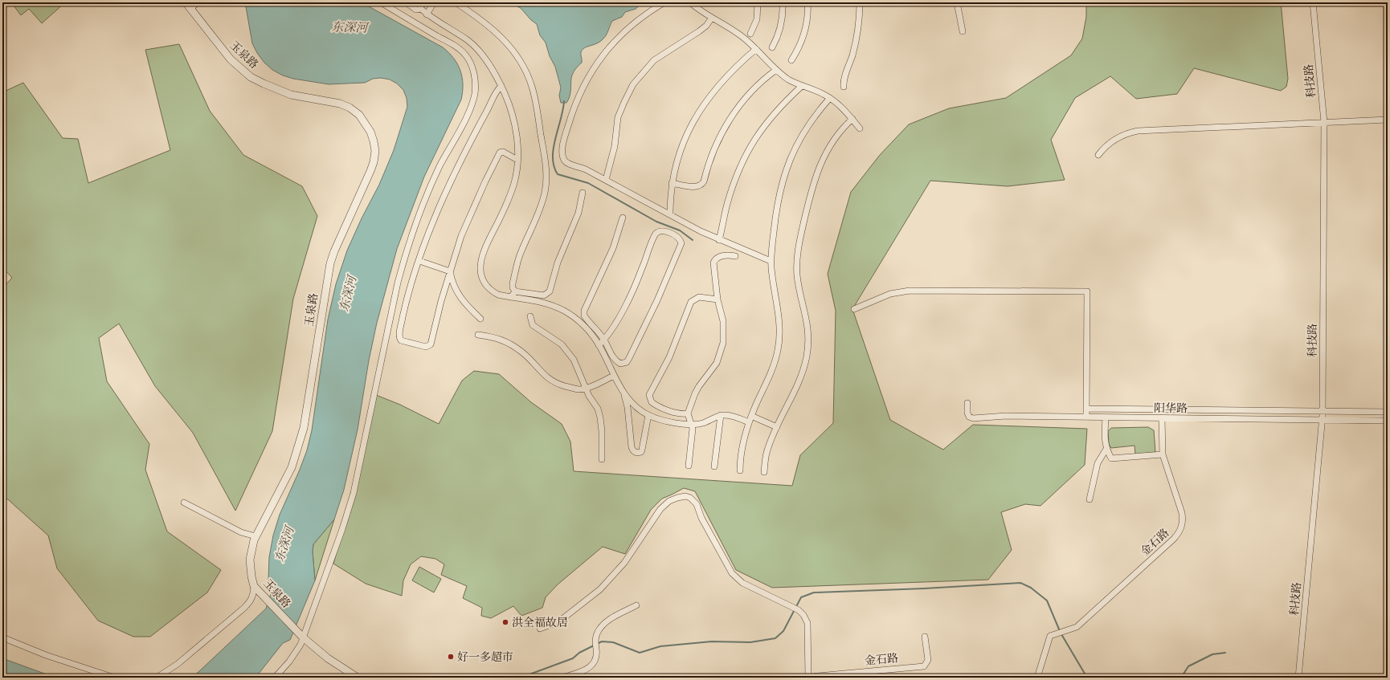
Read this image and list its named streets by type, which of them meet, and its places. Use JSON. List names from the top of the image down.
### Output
{
  "streets": {
    "street": [
      "玉泉路",
      "科技路",
      "阳华路",
      "金石路"
    ]
  },
  "crossings": [
    ["科技路", "阳华路"],
    ["阳华路", "金石路"]
  ],
  "water": ["东深河"],
  "places": ["洪全福故居", "好一多超市"]
}
